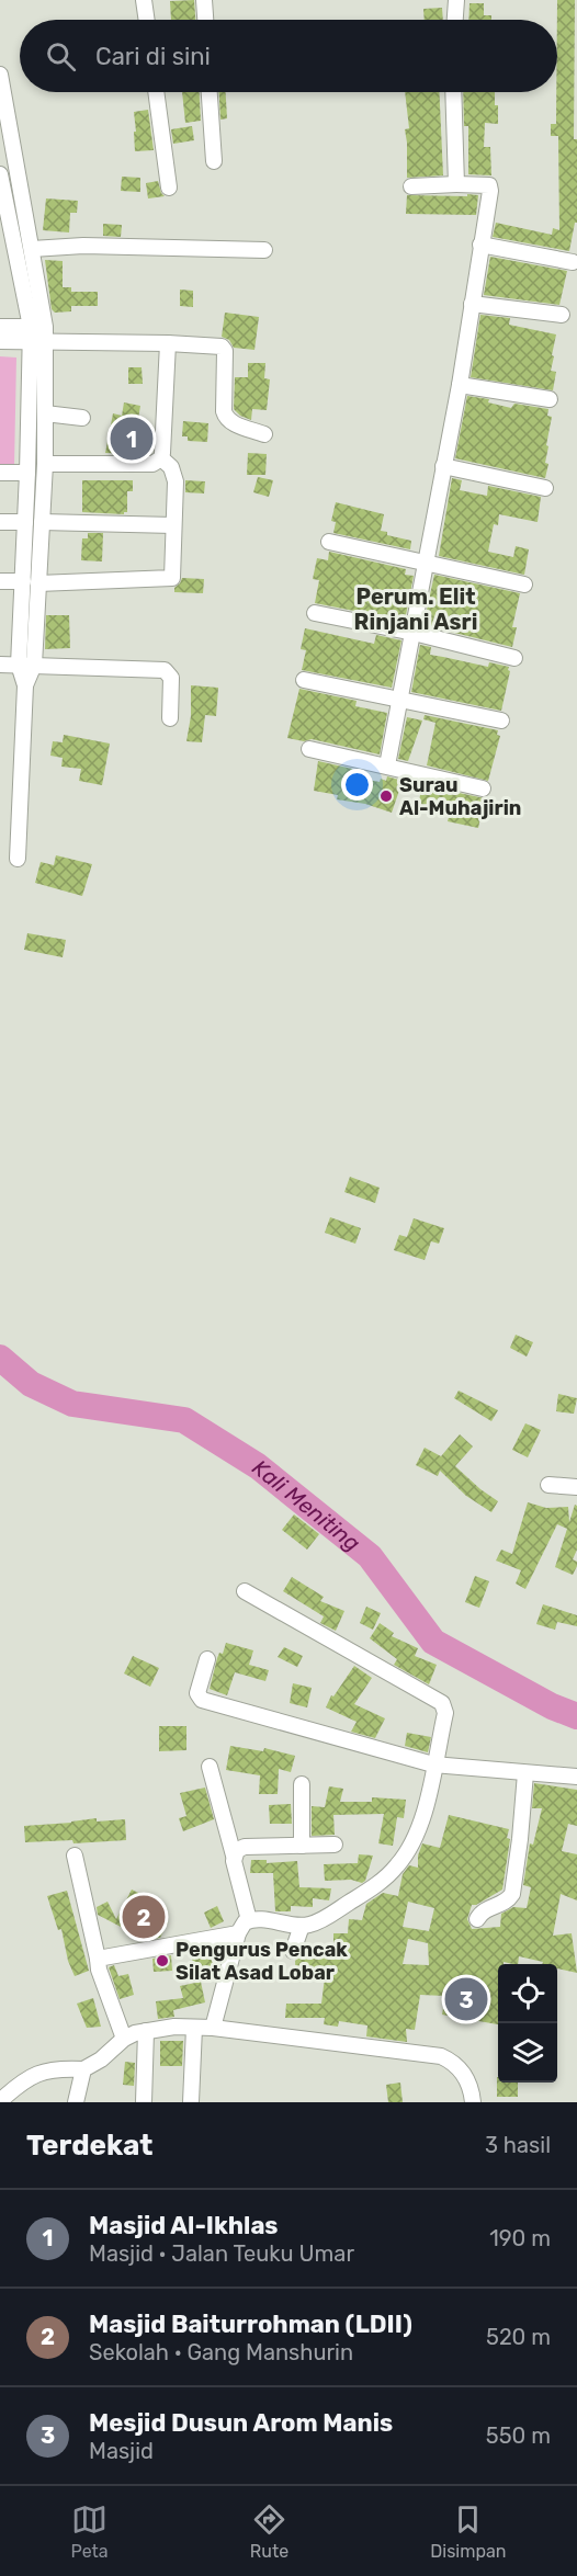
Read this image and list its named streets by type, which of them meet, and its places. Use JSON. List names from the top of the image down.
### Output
{
  "districts": ["Perum. Elit Rinjani Asri"],
  "water": ["Kali Meniting"],
  "places": ["Surau Al-Muhajirin", "Pengurus Pencak Silat Asad Lobar"],
  "page": {
    "search": "Cari di sini",
    "pins": ["1", "2", "3"],
    "heading": ["Terdekat", "3 hasil"],
    "list": [
      {
        "mark": "1",
        "name": "Masjid Al-Ikhlas",
        "note": "Masjid · Jalan Teuku Umar",
        "value": "190 m"
      },
      {
        "mark": "2",
        "name": "Masjid Baiturrohman (LDII)",
        "note": "Sekolah · Gang Manshurin",
        "value": "520 m"
      },
      {
        "mark": "3",
        "name": "Mesjid Dusun Arom Manis",
        "note": "Masjid",
        "value": "550 m"
      }
    ],
    "nav": ["Peta", "Rute", "Disimpan"]
  }
}
